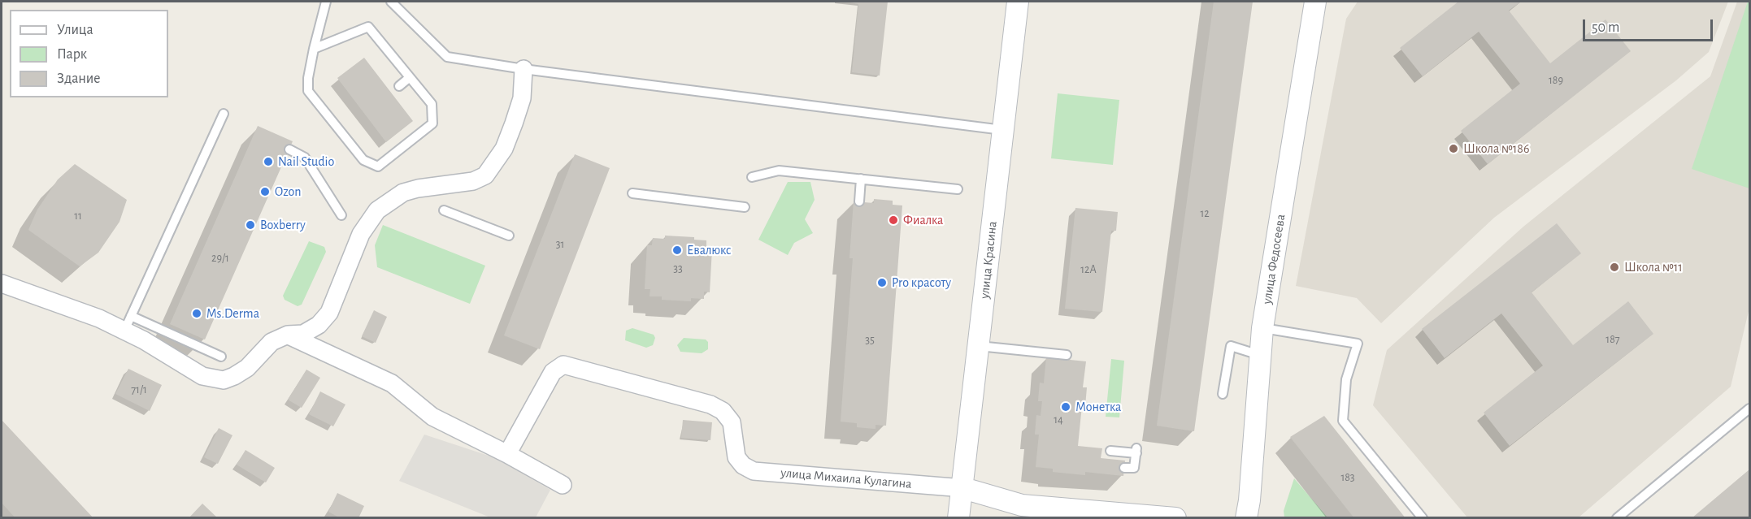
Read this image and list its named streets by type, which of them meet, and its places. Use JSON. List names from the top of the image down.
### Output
{
  "streets": {
    "street": ["улица Федосеева", "улица Красина", "улица Михаила Кулагина"]
  },
  "crossings": [
    ["улица Красина", "улица Михаила Кулагина"]
  ],
  "places": [
    "Школа №186",
    "Nail Studio",
    "Ozon",
    "Фиалка",
    "Boxberry",
    "Евалюкс",
    "Школа №11",
    "Pro красоту",
    "Ms.Derma",
    "Монетка"
  ],
  "house_numbers": [
    "189",
    "12",
    "11",
    "31",
    "29/1",
    "33",
    "12А",
    "187",
    "35",
    "71/1",
    "14",
    "183"
  ],
  "legend": ["Улица", "Парк", "Здание"],
  "scale_bar": "50 m"
}
